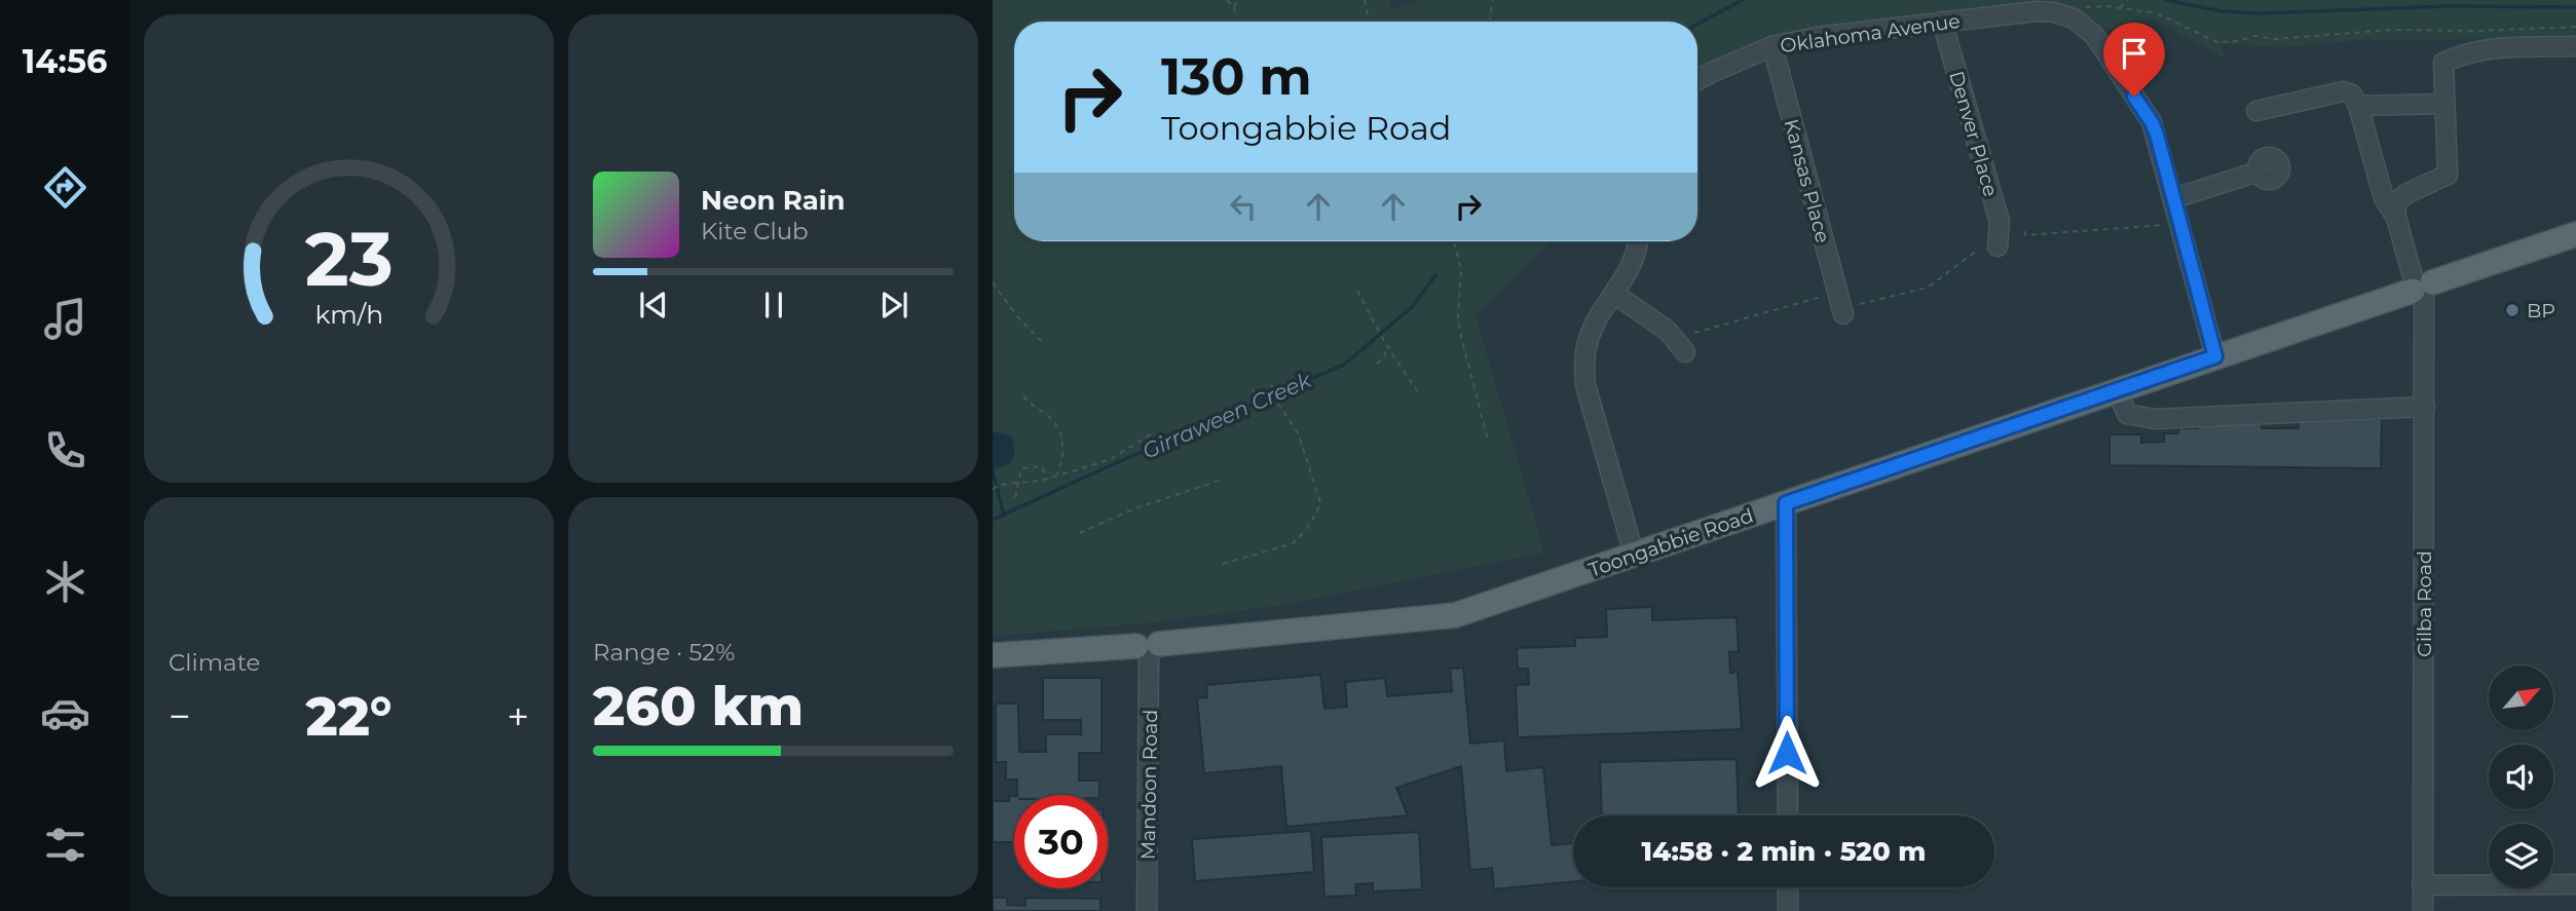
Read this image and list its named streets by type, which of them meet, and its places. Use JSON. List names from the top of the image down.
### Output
{
  "streets": {
    "main road": ["Toongabbie Road"],
    "street": [
      "Oklahoma Avenue",
      "Denver Place",
      "Kansas Place",
      "Gilba Road",
      "Mandoon Road"
    ]
  },
  "crossings": [
    ["Oklahoma Avenue", "Denver Place"],
    ["Oklahoma Avenue", "Kansas Place"],
    ["Oklahoma Avenue", "Toongabbie Road"],
    ["Toongabbie Road", "Gilba Road"],
    ["Toongabbie Road", "Mandoon Road"]
  ],
  "water": ["Girraween Creek"],
  "places": ["BP"],
  "north": "top right",
  "page": {
    "tabs": "14:56",
    "turn": ["130 m", "Toongabbie Road"],
    "song": ["Neon Rain", "Kite Club"],
    "tile": [
      "Climate",
      ["Range · 52%", "260 km"]
    ],
    "heat": ["−", "22°", "+"],
    "limit": "30",
    "trip": "14:58 · 2 min · 520 m",
    "gauge": ["23", "km/h"]
  }
}
